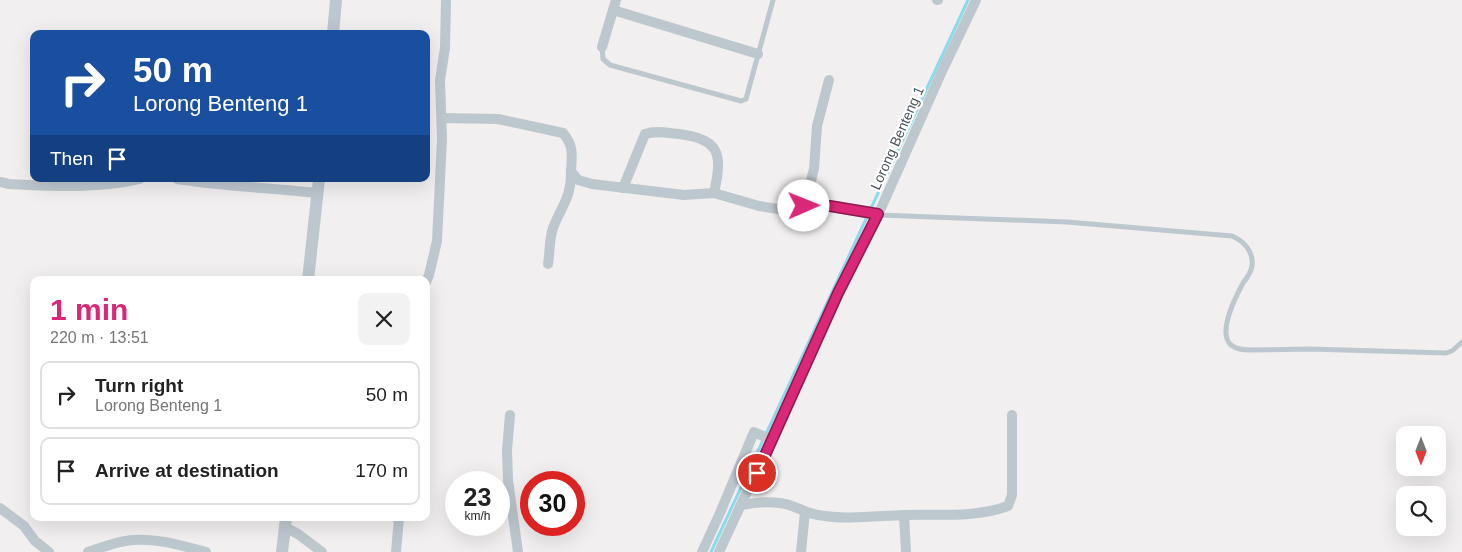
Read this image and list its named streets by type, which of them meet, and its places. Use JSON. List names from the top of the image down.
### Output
{
  "streets": {
    "street": ["Lorong Benteng 1"]
  },
  "north": "bottom",
  "page": {
    "turn": ["50 m", "Lorong Benteng 1"],
    "then": "Then",
    "heading": ["1 min", "220 m · 13:51"],
    "list": [
      {
        "name": "Turn right",
        "note": "Lorong Benteng 1",
        "value": "50 m"
      },
      {
        "name": "Arrive at destination",
        "value": "170 m"
      }
    ],
    "speed": "23 km/h",
    "limit": "30"
  }
}
